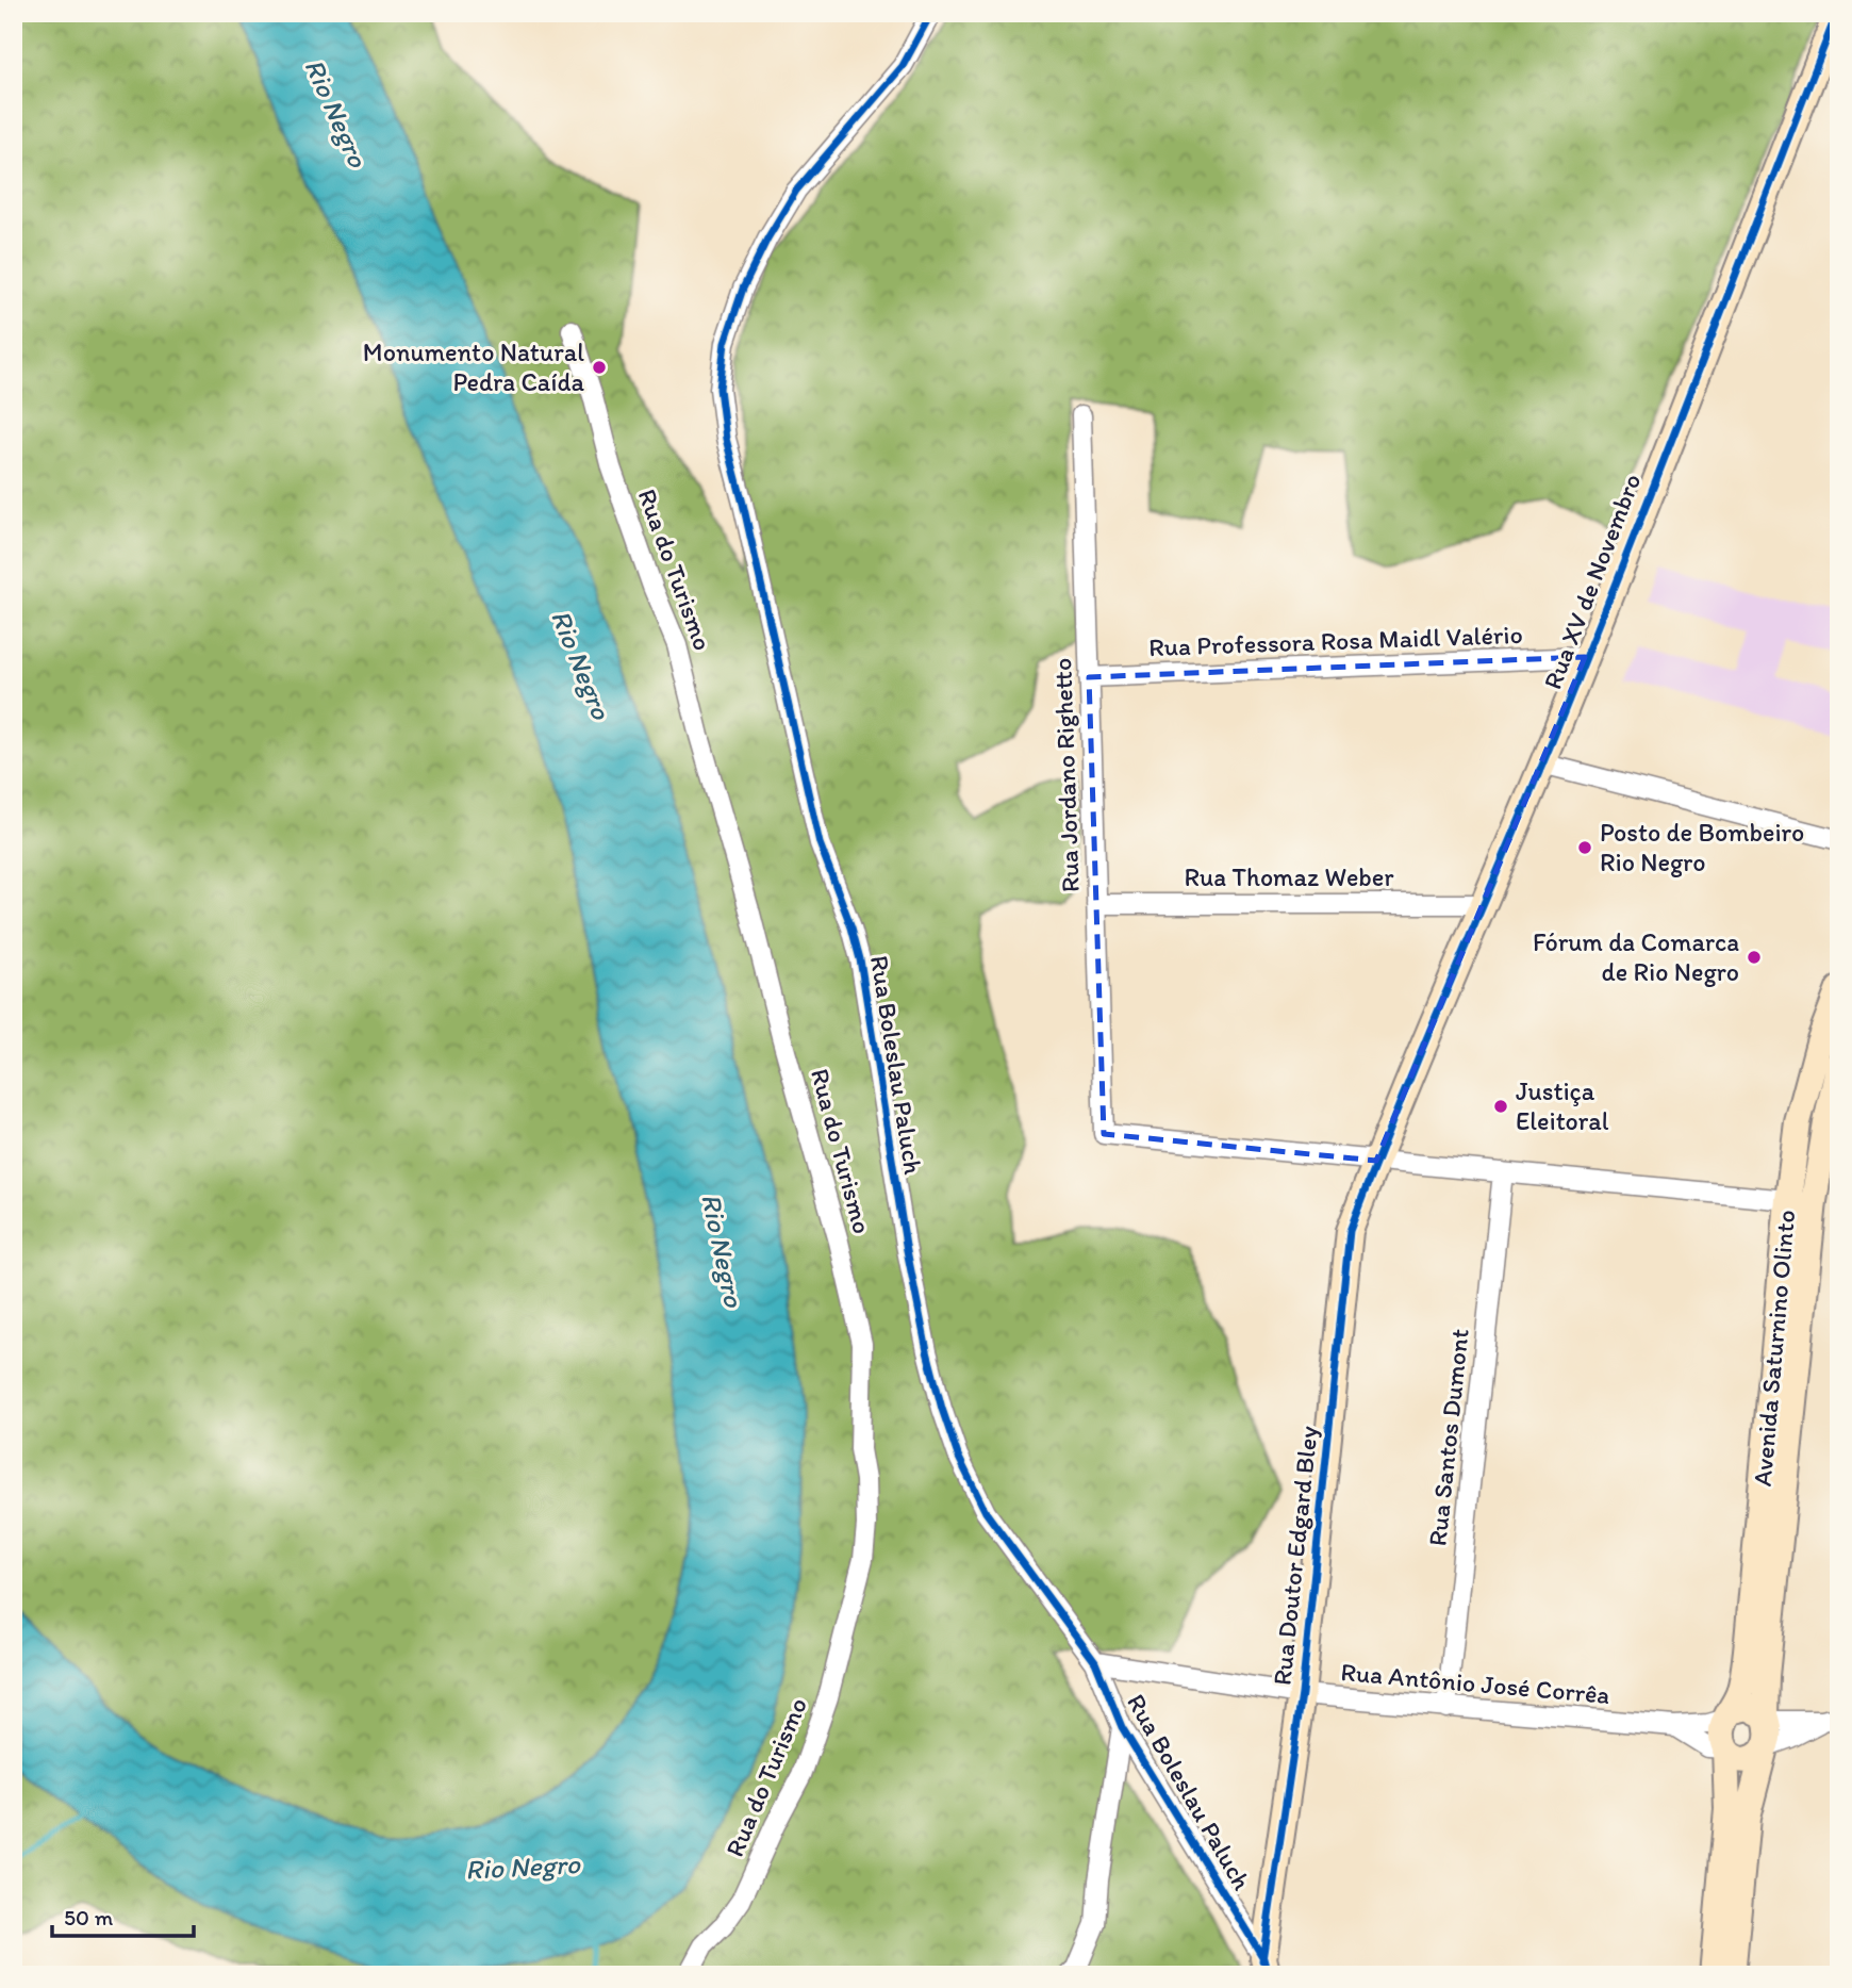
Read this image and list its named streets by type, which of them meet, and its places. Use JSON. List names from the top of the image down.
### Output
{
  "streets": {
    "street": [
      "Rua do Turismo",
      "Rua XV de Novembro",
      "Rua Professora Rosa Maidl Valério",
      "Rua Jordano Righetto",
      "Rua Thomaz Weber",
      "Rua Boleslau Paluch",
      "Avenida Saturnino Olinto",
      "Rua Santos Dumont",
      "Rua Doutor Edgard Bley",
      "Rua Antônio José Corrêa"
    ]
  },
  "crossings": [
    ["Rua XV de Novembro", "Rua Professora Rosa Maidl Valério"],
    ["Rua XV de Novembro", "Rua Jordano Righetto"],
    ["Rua XV de Novembro", "Rua Thomaz Weber"],
    ["Rua XV de Novembro", "Rua Doutor Edgard Bley"],
    ["Rua Professora Rosa Maidl Valério", "Rua Jordano Righetto"],
    ["Rua Jordano Righetto", "Rua Thomaz Weber"],
    ["Rua Jordano Righetto", "Rua Doutor Edgard Bley"],
    ["Rua Boleslau Paluch", "Rua Doutor Edgard Bley"],
    ["Rua Boleslau Paluch", "Rua Antônio José Corrêa"],
    ["Avenida Saturnino Olinto", "Rua Antônio José Corrêa"],
    ["Rua Santos Dumont", "Rua Antônio José Corrêa"],
    ["Rua Doutor Edgard Bley", "Rua Antônio José Corrêa"]
  ],
  "water": ["Rio Negro"],
  "places": [
    "Monumento Natural Pedra Caída",
    "Posto de Bombeiro Rio Negro",
    "Fórum da Comarca de Rio Negro",
    "Justiça Eleitoral"
  ],
  "scale_bar": "50 m"
}
